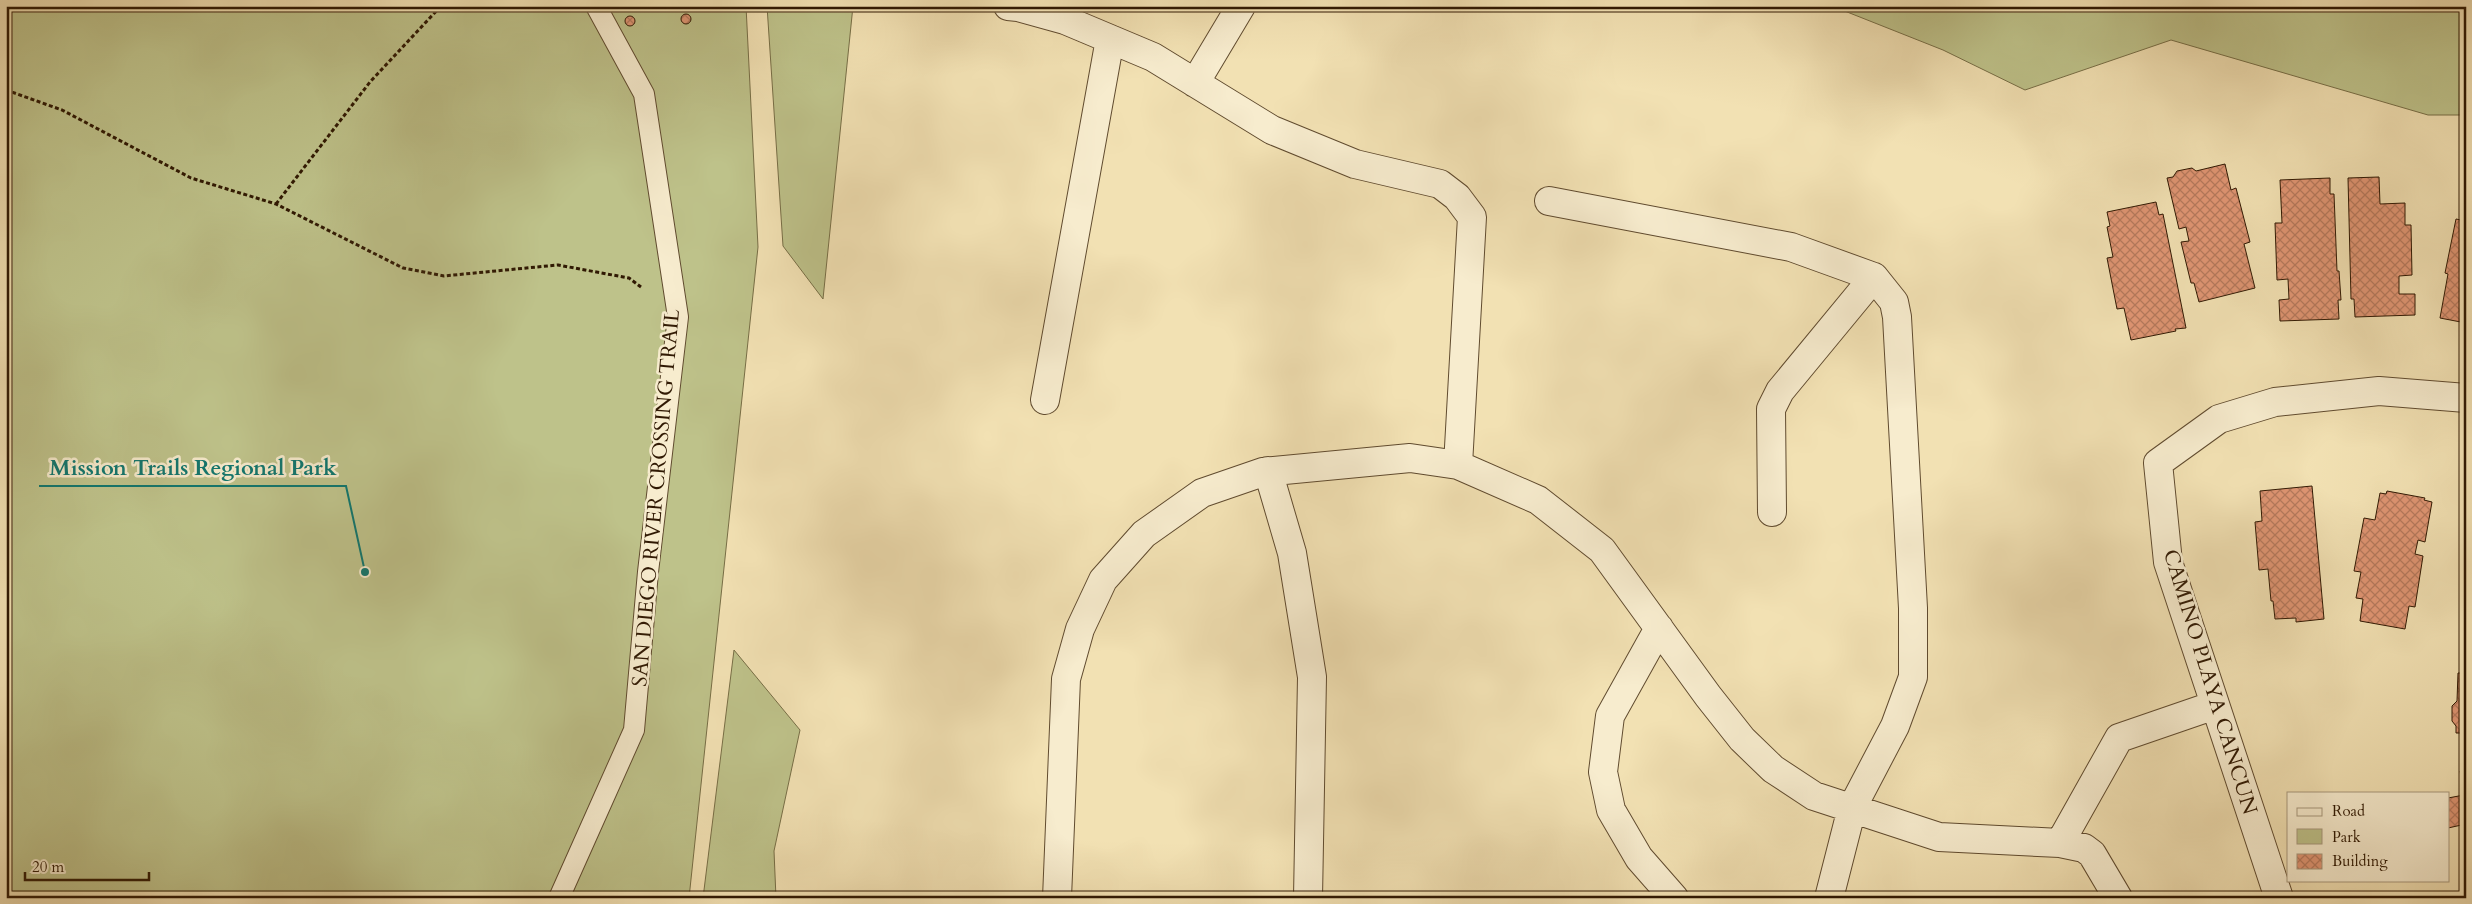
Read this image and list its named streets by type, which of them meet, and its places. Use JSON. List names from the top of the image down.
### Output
{
  "streets": {
    "street": ["CAMINO PLAYA CANCUN"],
    "lane": ["SAN DIEGO RIVER CROSSING TRAIL"]
  },
  "places": ["Mission Trails Regional Park"],
  "legend": ["Road", "Park", "Building"],
  "scale_bar": "20 m"
}
